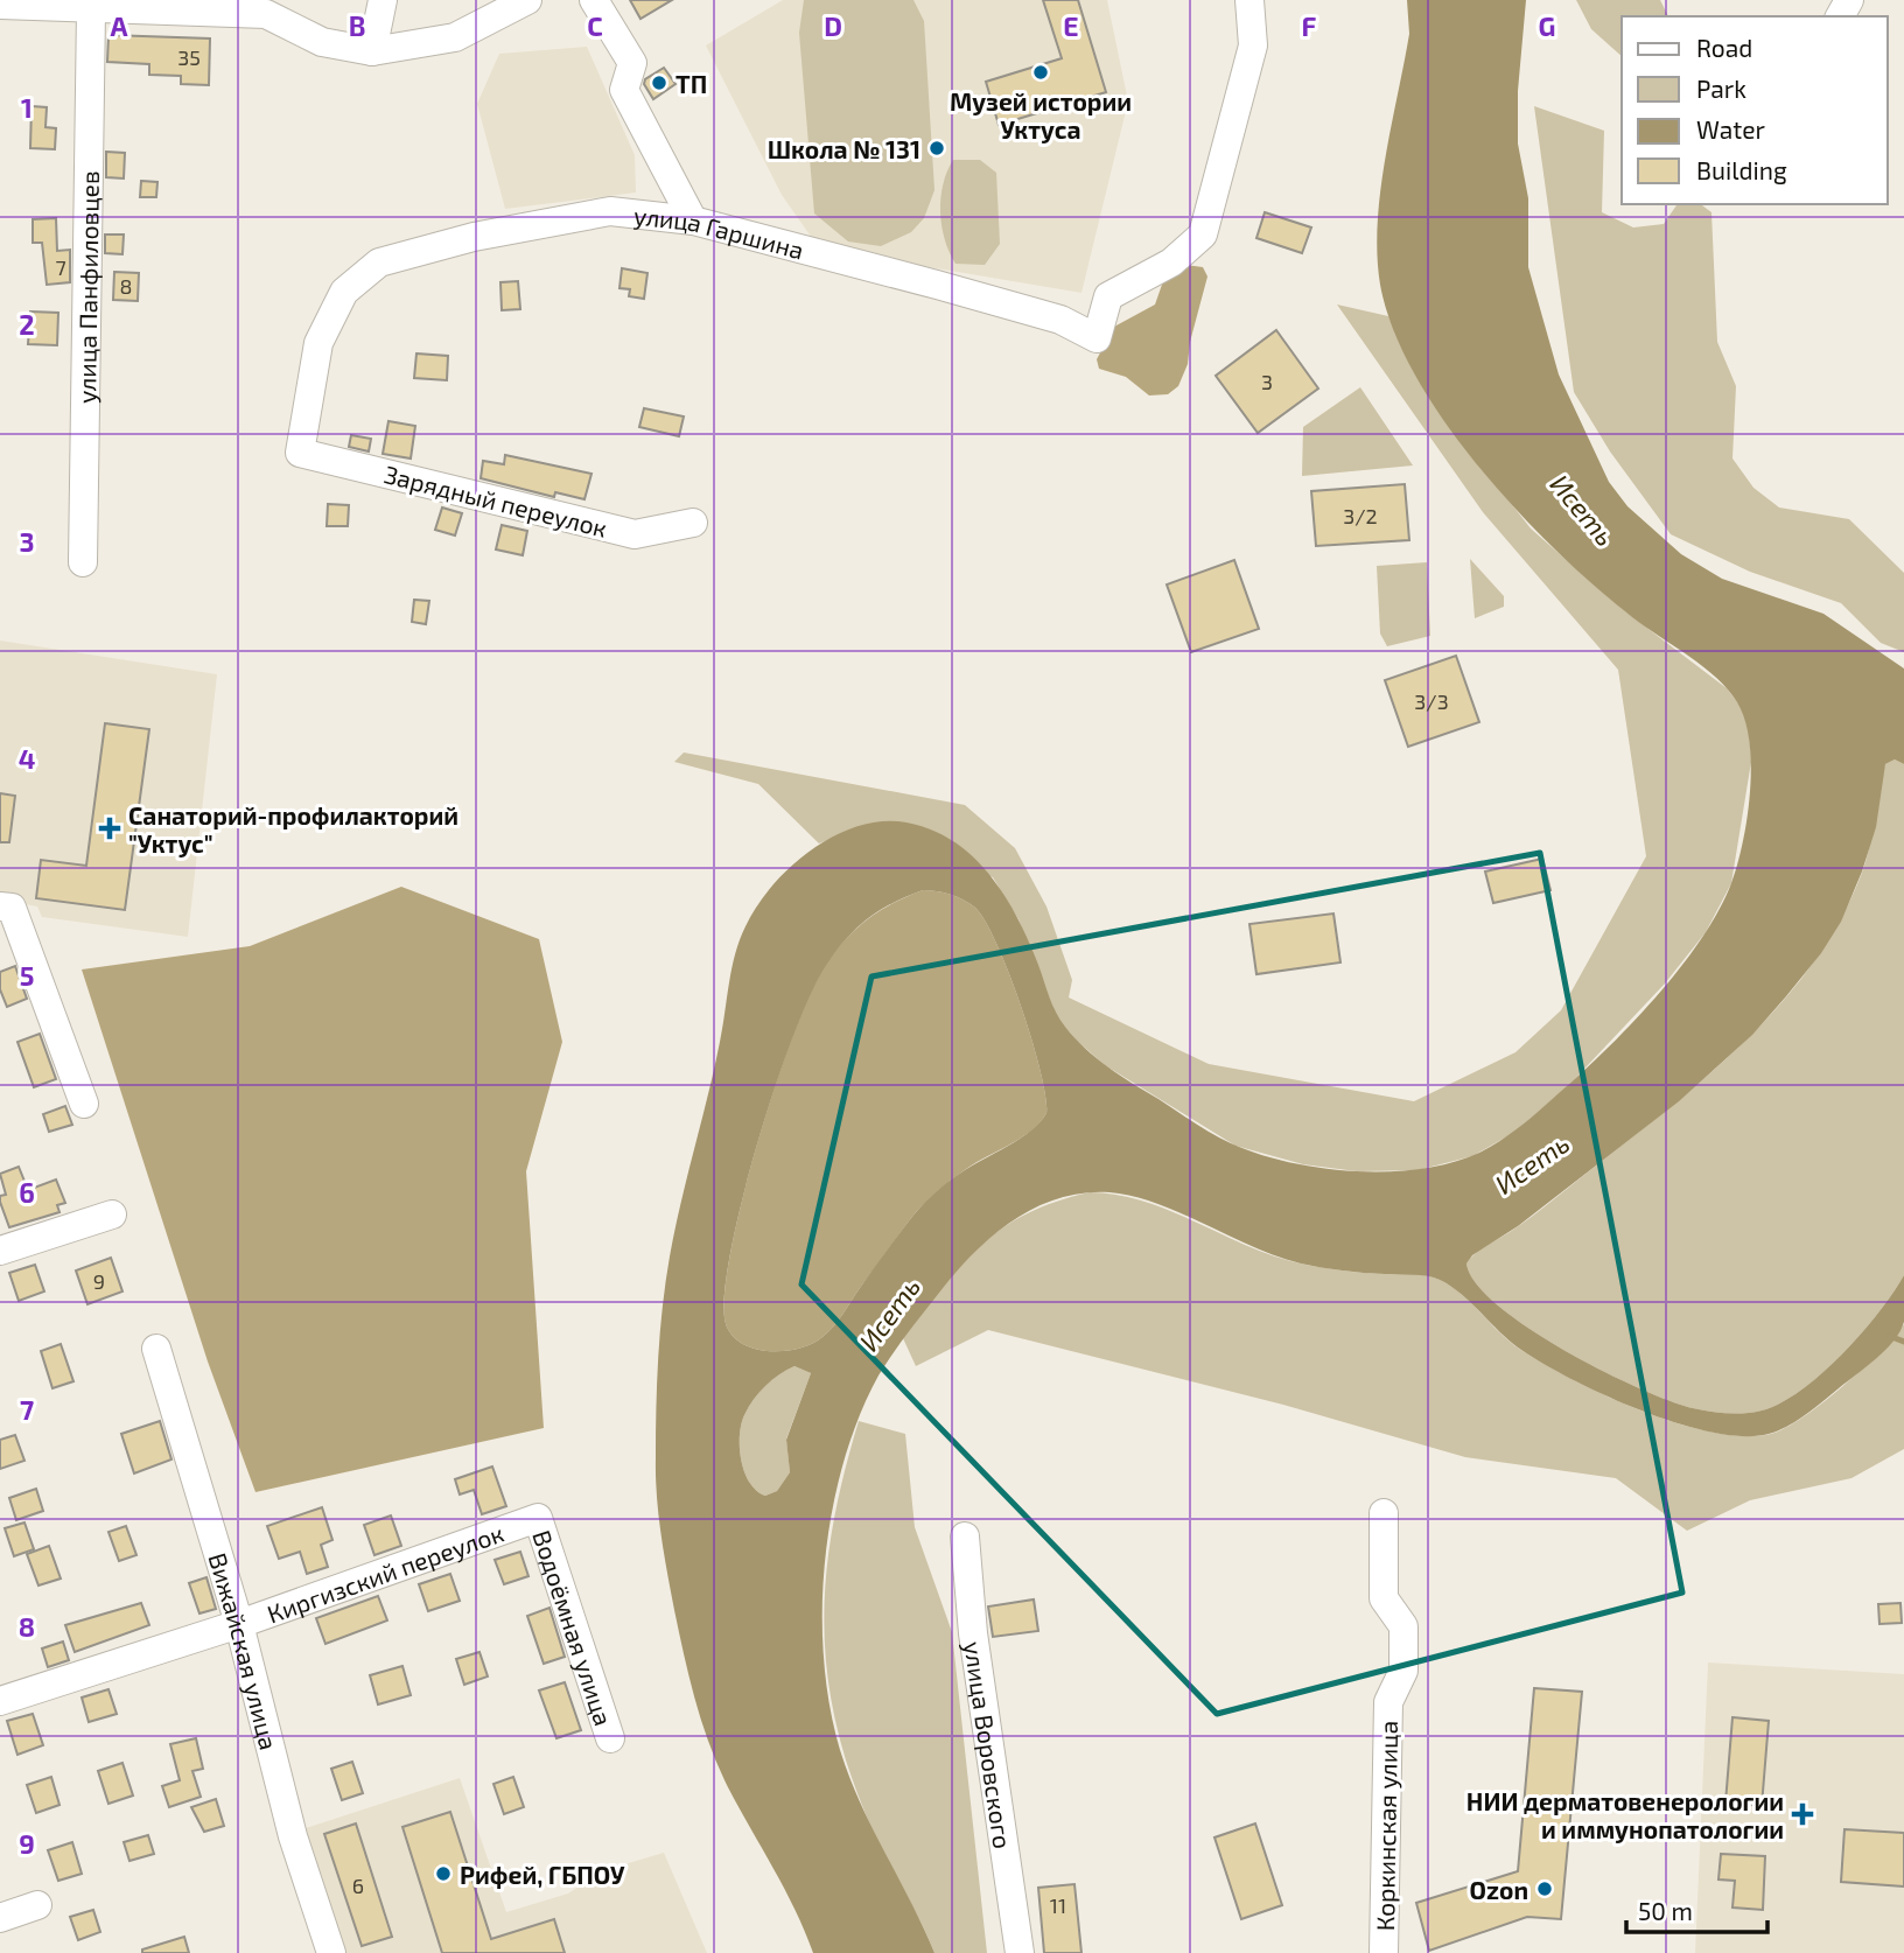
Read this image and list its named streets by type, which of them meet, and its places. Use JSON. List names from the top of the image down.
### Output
{
  "streets": {
    "street": [
      "улица Гаршина",
      "улица Панфиловцев",
      "Зарядный переулок",
      "Киргизский переулок",
      "Водоёмная улица",
      "Вижайская улица",
      "улица Воровского",
      "Коркинская улица"
    ]
  },
  "crossings": [
    ["улица Гаршина", "Зарядный переулок"],
    ["Киргизский переулок", "Водоёмная улица"],
    ["Киргизский переулок", "Вижайская улица"]
  ],
  "water": ["Исеть"],
  "places": {
    "other": [
      "Музей истории Уктуса",
      "ТП",
      "Школа № 131",
      "Рифей, ГБПОУ",
      "Ozon"
    ],
    "health": ["Санаторий-профилакторий \"Уктус\"", "НИИ дерматовенерологии и иммунопатологии"]
  },
  "house_numbers": [
    "35",
    "7",
    "8",
    "3",
    "3/2",
    "3/3",
    "9",
    "6",
    "11"
  ],
  "legend": [
    "Road",
    "Park",
    "Water",
    "Building"
  ],
  "scale_bar": "50 m",
  "grid": {
    "columns": [
      "A",
      "B",
      "C",
      "D",
      "E",
      "F",
      "G"
    ],
    "rows": [
      "1",
      "2",
      "3",
      "4",
      "5",
      "6",
      "7",
      "8",
      "9"
    ]
  }
}
